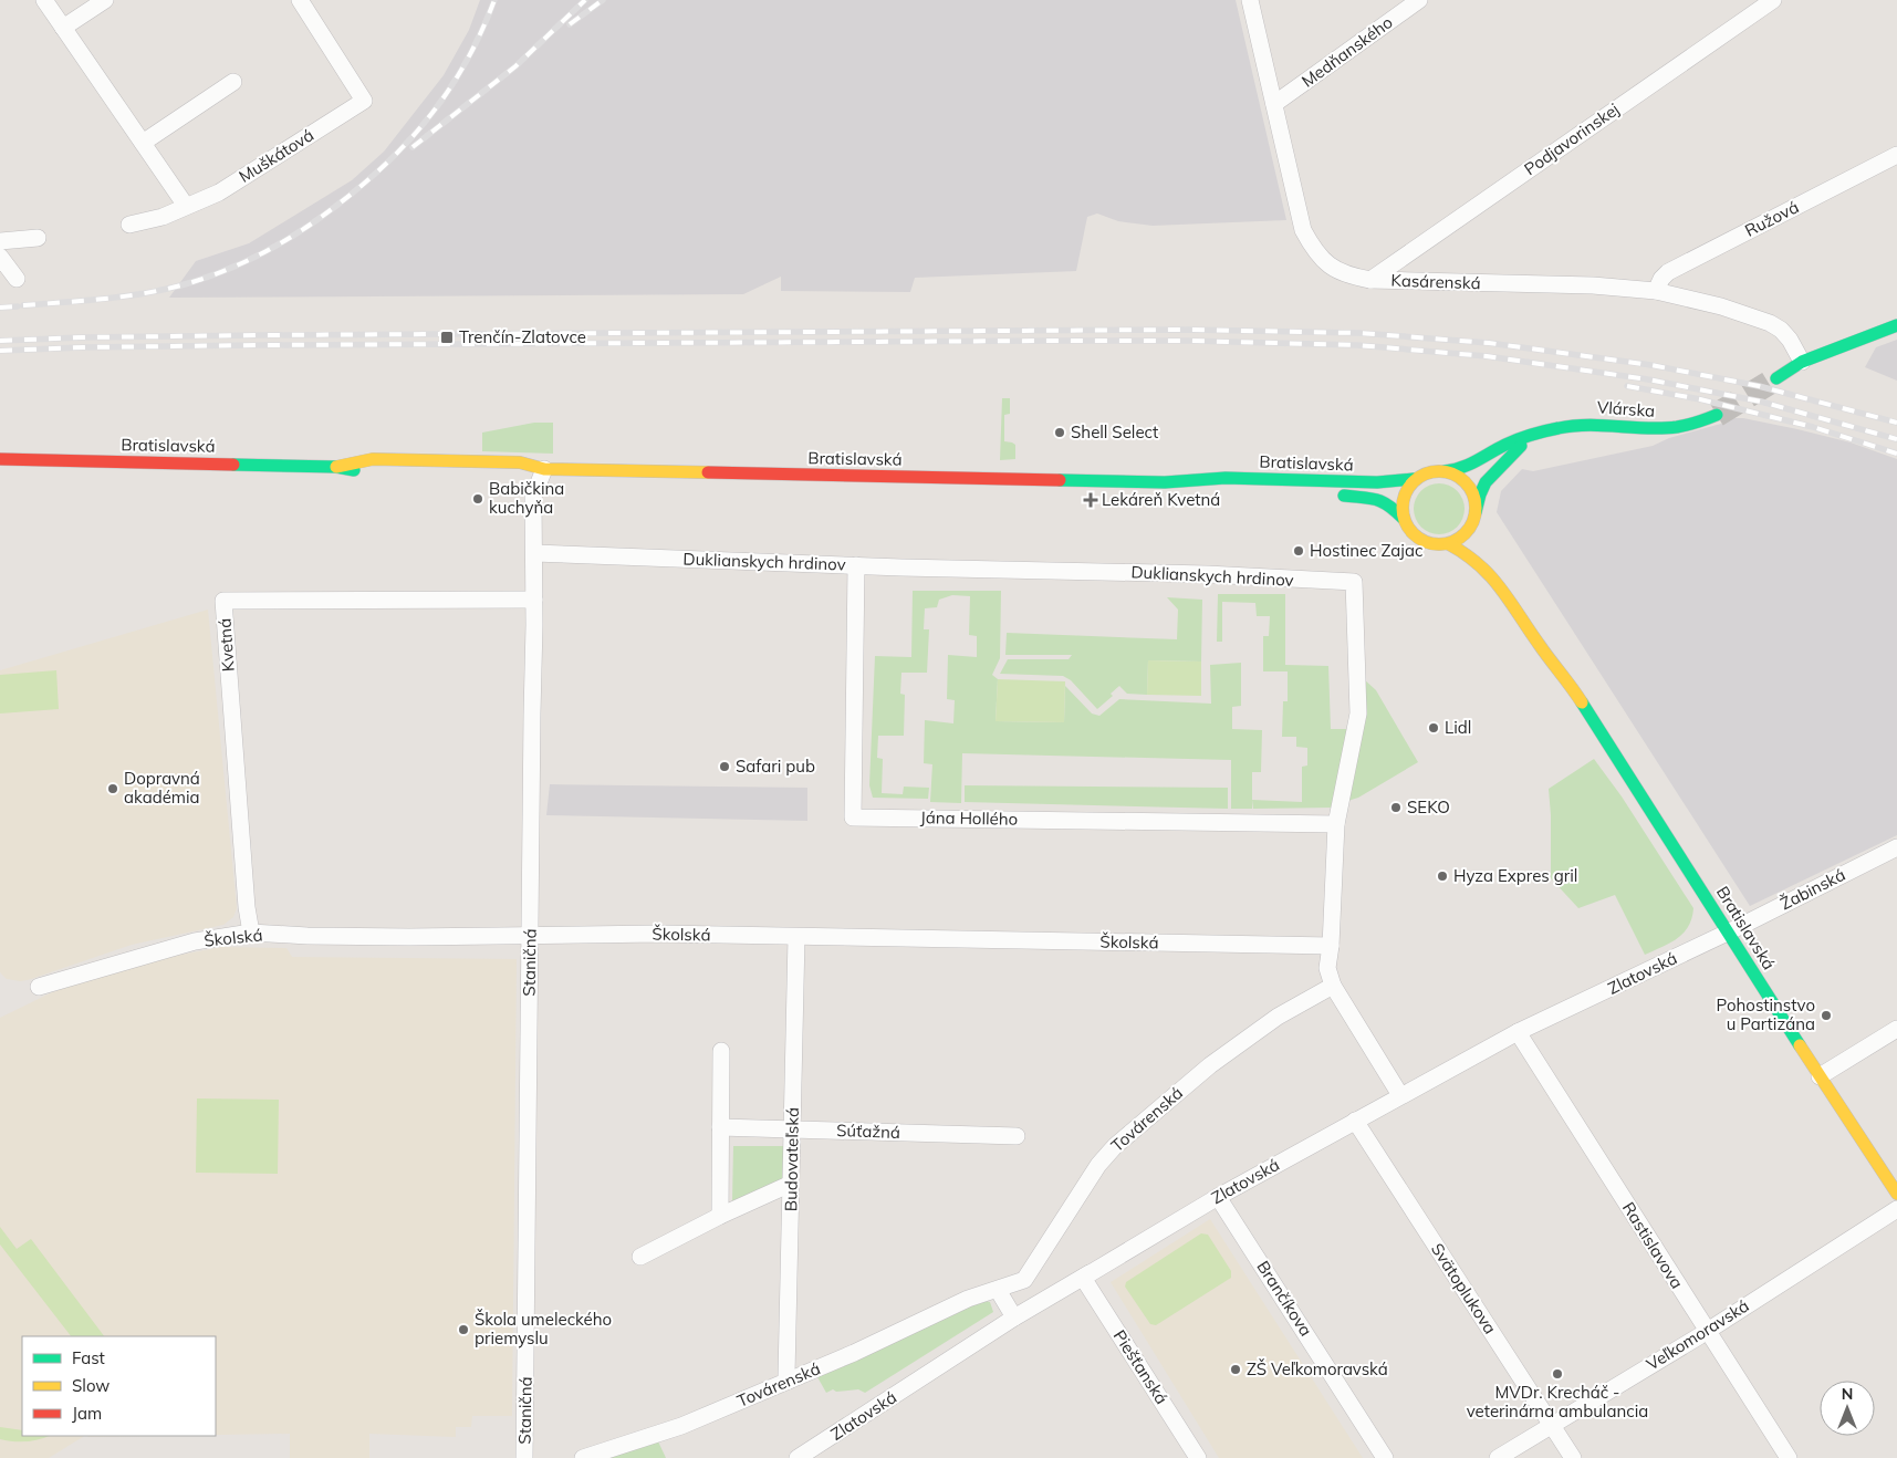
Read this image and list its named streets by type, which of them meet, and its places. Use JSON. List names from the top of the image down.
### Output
{
  "streets": {
    "main road": ["Vlárska", "Bratislavská"],
    "street": [
      "Medňanského",
      "Podjavorinskej",
      "Muškátová",
      "Ružová",
      "Kasárenská",
      "Duklianskych hrdinov",
      "Kvetná",
      "Jána Hollého",
      "Žabinská",
      "Školská",
      "Staničná",
      "Zlatovská",
      "Továrenská",
      "Súťažná",
      "Budovateľská",
      "Rastislavova",
      "Svätoplukova",
      "Brančíkova",
      "Veľkomoravská",
      "Piešťanská"
    ]
  },
  "crossings": [
    ["Medňanského", "Kasárenská"],
    ["Podjavorinskej", "Kasárenská"],
    ["Ružová", "Kasárenská"],
    ["Vlárska", "Bratislavská"],
    ["Bratislavská", "Žabinská"],
    ["Bratislavská", "Staničná"],
    ["Bratislavská", "Zlatovská"],
    ["Duklianskych hrdinov", "Jána Hollého"],
    ["Duklianskych hrdinov", "Školská"],
    ["Duklianskych hrdinov", "Staničná"],
    ["Duklianskych hrdinov", "Zlatovská"],
    ["Duklianskych hrdinov", "Továrenská"],
    ["Kvetná", "Školská"],
    ["Kvetná", "Staničná"],
    ["Žabinská", "Zlatovská"],
    ["Školská", "Staničná"],
    ["Školská", "Budovateľská"],
    ["Zlatovská", "Rastislavova"],
    ["Zlatovská", "Svätoplukova"],
    ["Zlatovská", "Brančíkova"],
    ["Zlatovská", "Piešťanská"],
    ["Továrenská", "Budovateľská"],
    ["Súťažná", "Budovateľská"],
    ["Rastislavova", "Veľkomoravská"],
    ["Svätoplukova", "Veľkomoravská"]
  ],
  "places": {
    "transit": ["Trenčín-Zlatovce"],
    "other": [
      "Shell Select",
      "Babičkina kuchyňa",
      "Hostinec Zajac",
      "Lidl",
      "Safari pub",
      "Dopravná akadémia",
      "SEKO",
      "Hyza Expres gril",
      "Pohostinstvo u Partizána",
      "Škola umeleckého priemyslu",
      "ZŠ Veľkomoravská",
      "MVDr. Krecháč - veterinárna ambulancia"
    ],
    "health": ["Lekáreň Kvetná"]
  },
  "legend": ["Fast", "Slow", "Jam"],
  "north": "top"
}
